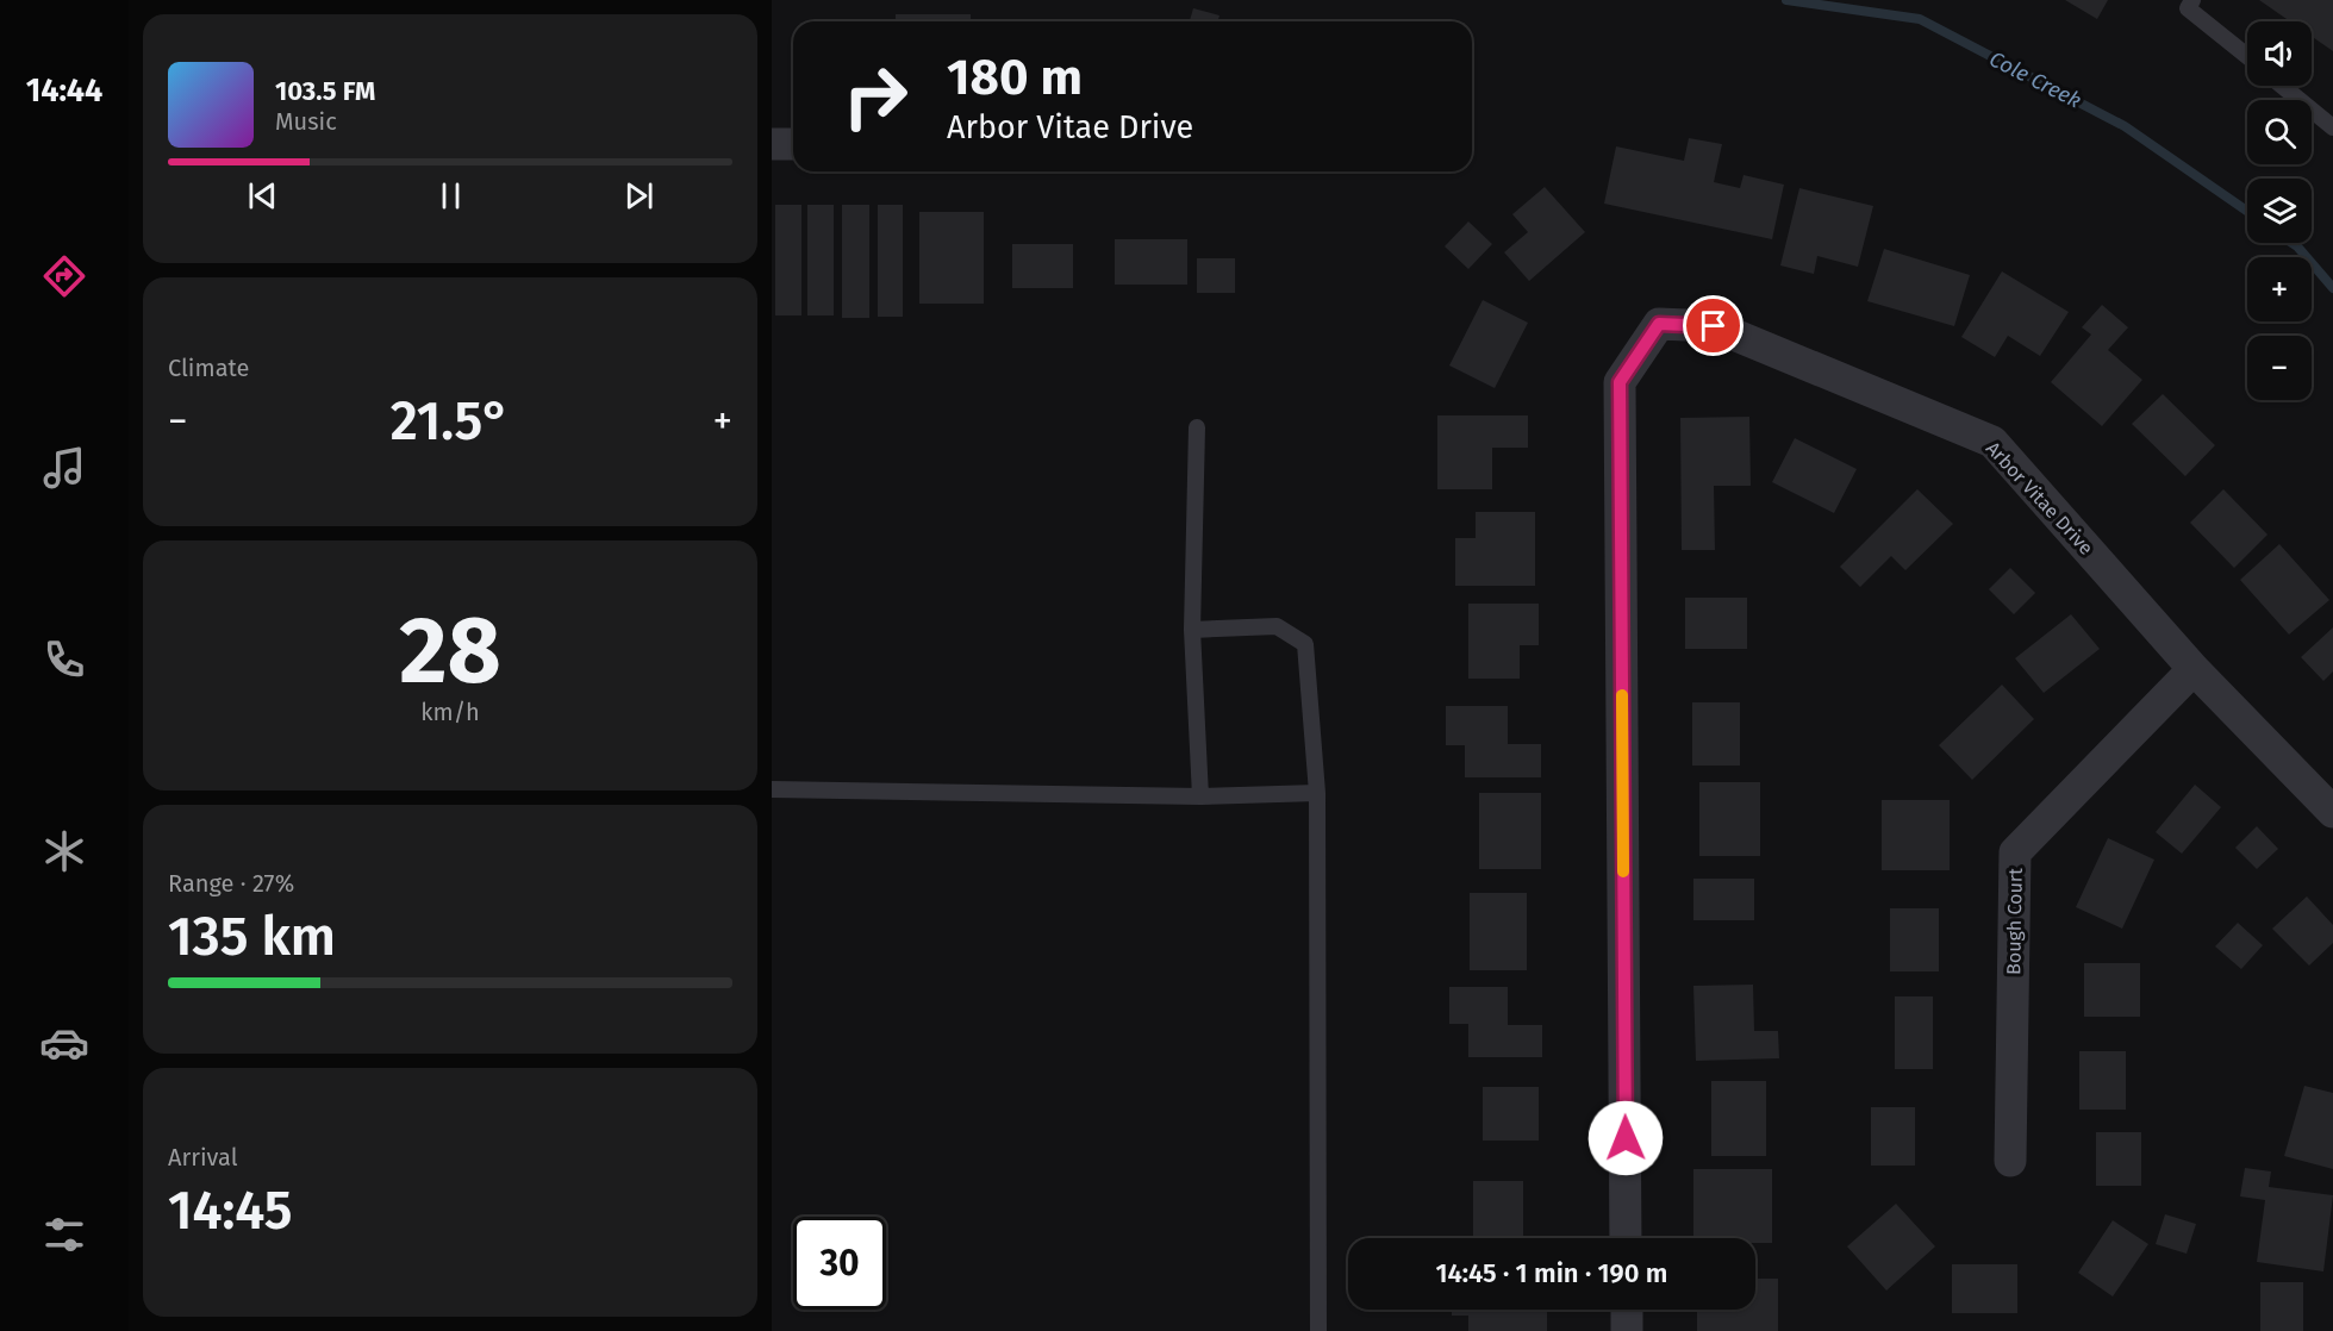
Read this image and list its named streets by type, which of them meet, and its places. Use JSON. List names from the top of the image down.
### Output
{
  "streets": {
    "street": ["Arbor Vitae Drive", "Bough Court"]
  },
  "crossings": [
    ["Arbor Vitae Drive", "Bough Court"]
  ],
  "water": ["Cole Creek"],
  "page": {
    "tabs": "14:44",
    "map_buttons": ["+", "−"],
    "turn": ["180 m", "Arbor Vitae Drive"],
    "song": ["103.5 FM", "Music"],
    "tile": [
      "Climate",
      ["28", "km/h"],
      ["Range · 27%", "135 km"],
      ["Arrival", "14:45"]
    ],
    "heat": ["−", "21.5°", "+"],
    "limit": "30",
    "trip": "14:45 · 1 min · 190 m"
  }
}
